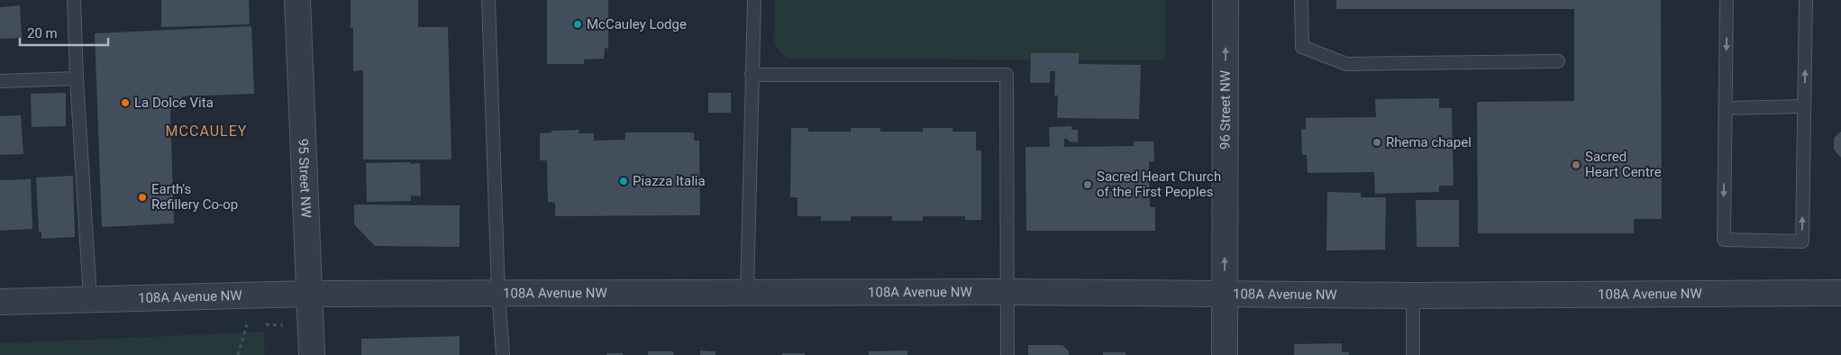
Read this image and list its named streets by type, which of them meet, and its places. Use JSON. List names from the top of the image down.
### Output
{
  "streets": {
    "street": ["96 Street NW", "95 Street NW", "108A Avenue NW"]
  },
  "crossings": [
    ["96 Street NW", "108A Avenue NW"],
    ["95 Street NW", "108A Avenue NW"]
  ],
  "one_way": ["96 Street NW"],
  "districts": ["MCCAULEY"],
  "places": [
    "McCauley Lodge",
    "La Dolce Vita",
    "Rhema chapel",
    "Sacred Heart Centre",
    "Piazza Italia",
    "Sacred Heart Church of the First Peoples",
    "Earth's Refillery Co-op"
  ],
  "scale_bar": "20 m"
}
